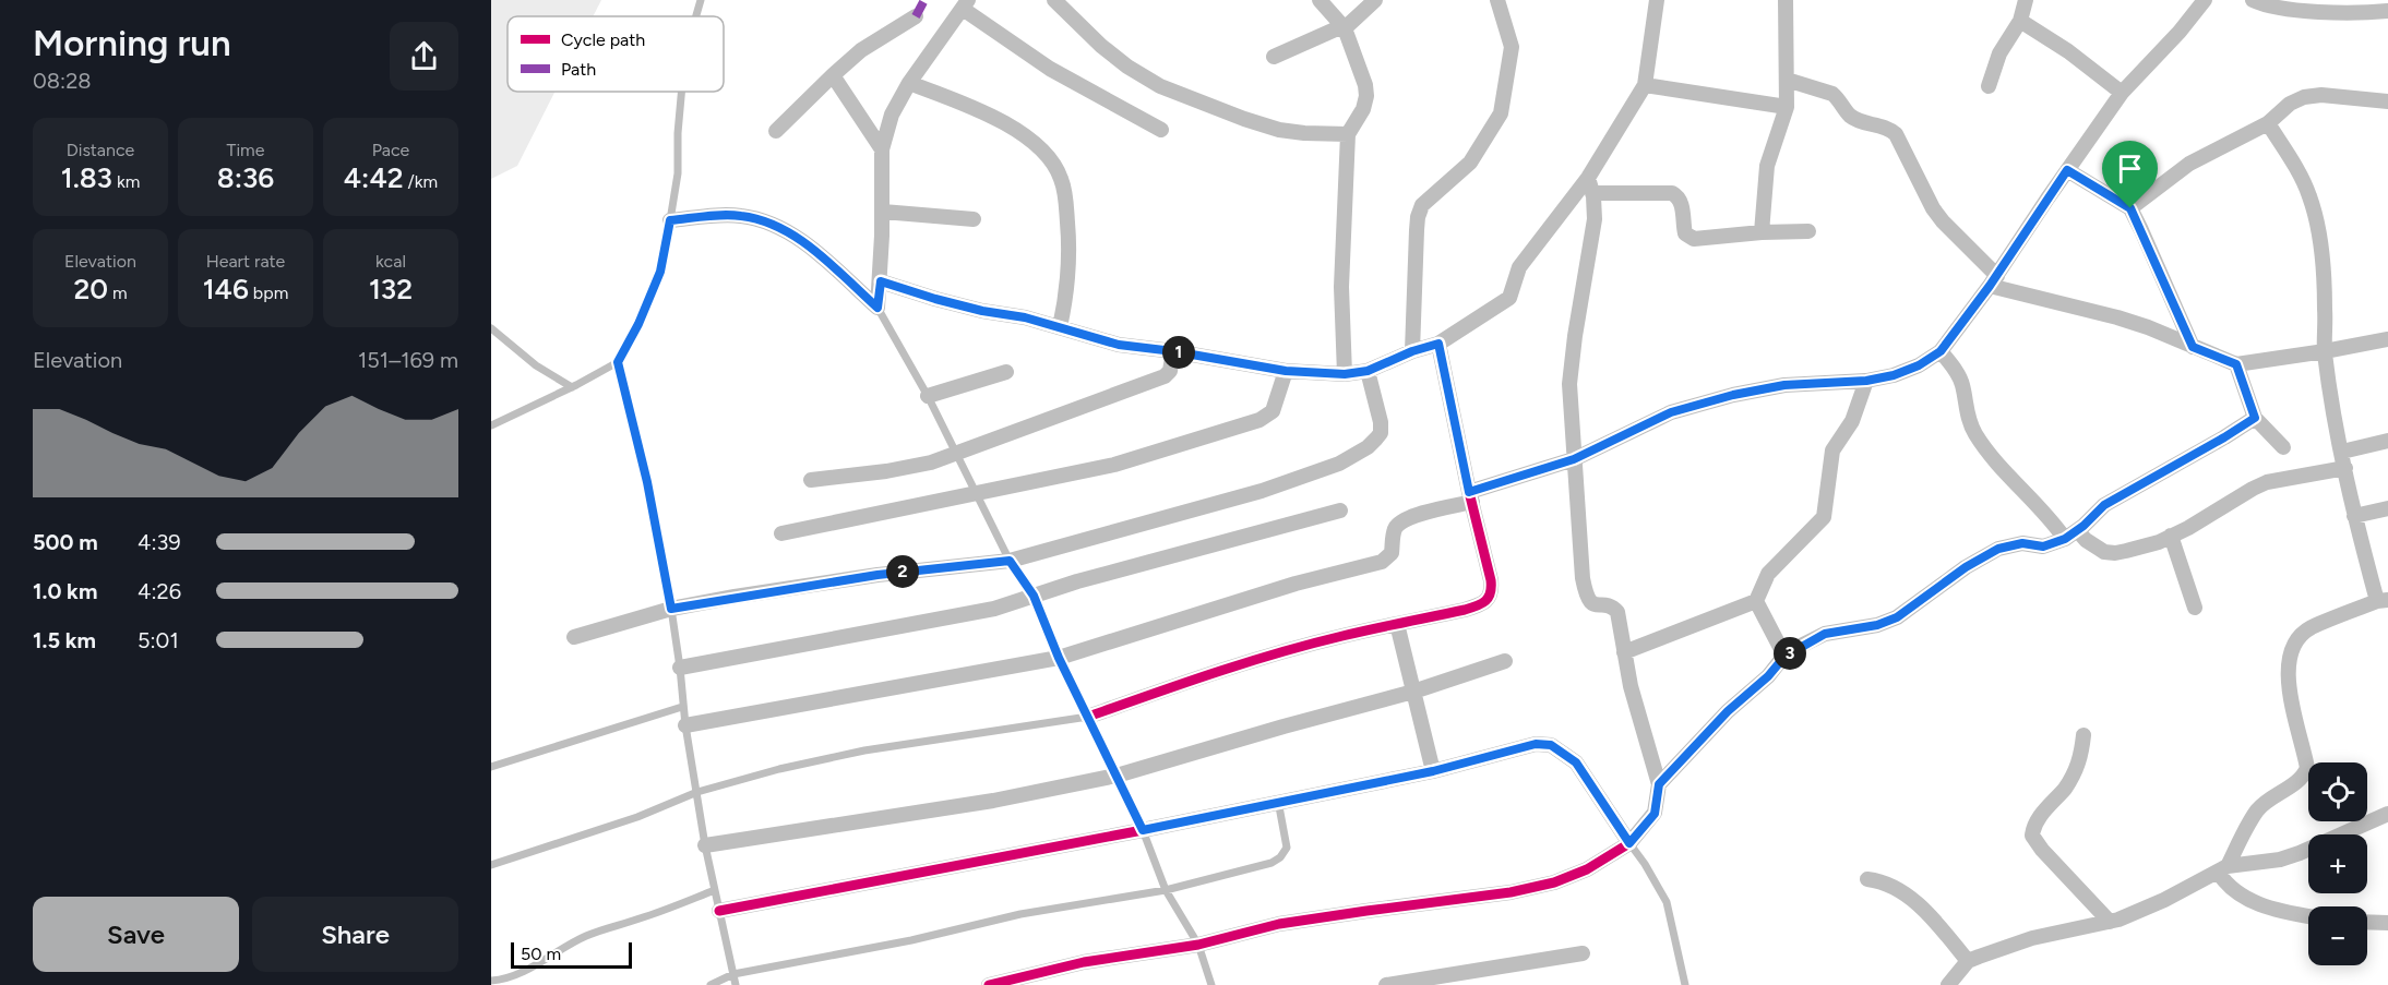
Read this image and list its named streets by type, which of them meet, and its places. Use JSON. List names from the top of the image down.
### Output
{
  "legend": ["Cycle path", "Path"],
  "scale_bar": "50 m",
  "page": {
    "heading": ["Morning run", "08:28"],
    "stats": [
      ["Distance", "1.83 km"],
      ["Time", "8:36"],
      ["Pace", "4:42 /km"],
      ["Elevation", "20 m"],
      ["Heart rate", "146 bpm"],
      ["kcal", "132"]
    ],
    "chart": ["Elevation", "151–169 m"],
    "pins": ["1", "2", "3"],
    "list": [
      {
        "name": "500 m",
        "note": "4:39"
      },
      {
        "name": "1.0 km",
        "note": "4:26"
      },
      {
        "name": "1.5 km",
        "note": "5:01"
      }
    ],
    "map_buttons": ["+", "−"],
    "buttons": ["Save", "Share"],
    "scale": "50 m"
  }
}
